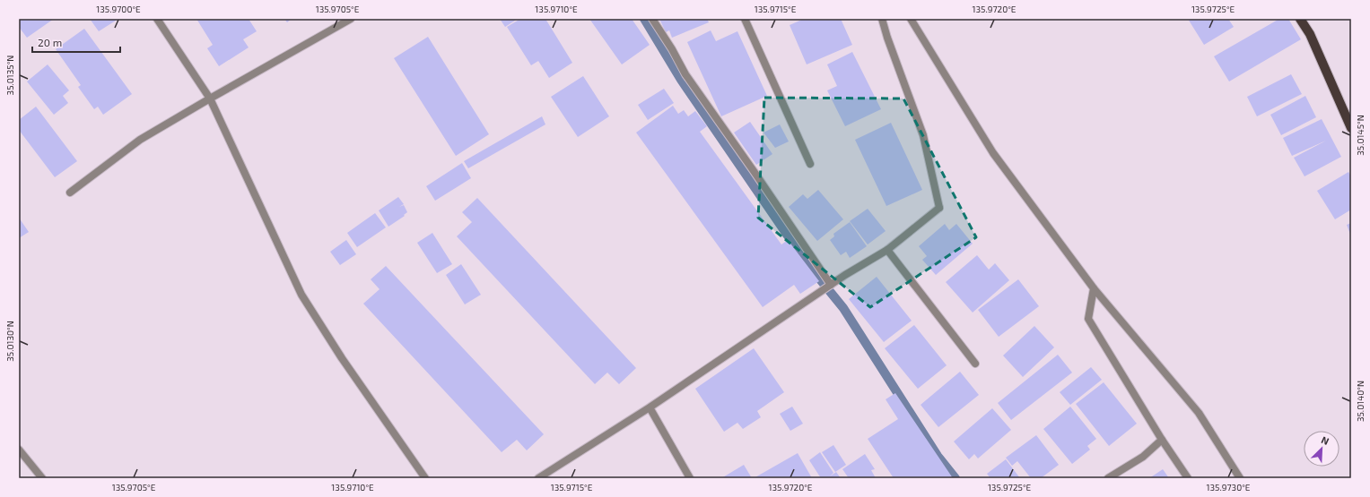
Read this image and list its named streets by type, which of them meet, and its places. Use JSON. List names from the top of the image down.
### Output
{
  "scale_bar": "20 m",
  "north": "top right",
  "coordinates": [
    "135.9700°E",
    "135.9705°E",
    "135.9710°E",
    "135.9715°E",
    "135.9720°E",
    "135.9725°E",
    "35.0135°N",
    "35.0145°N",
    "35.0130°N",
    "35.0140°N",
    "135.9730°E"
  ]
}
